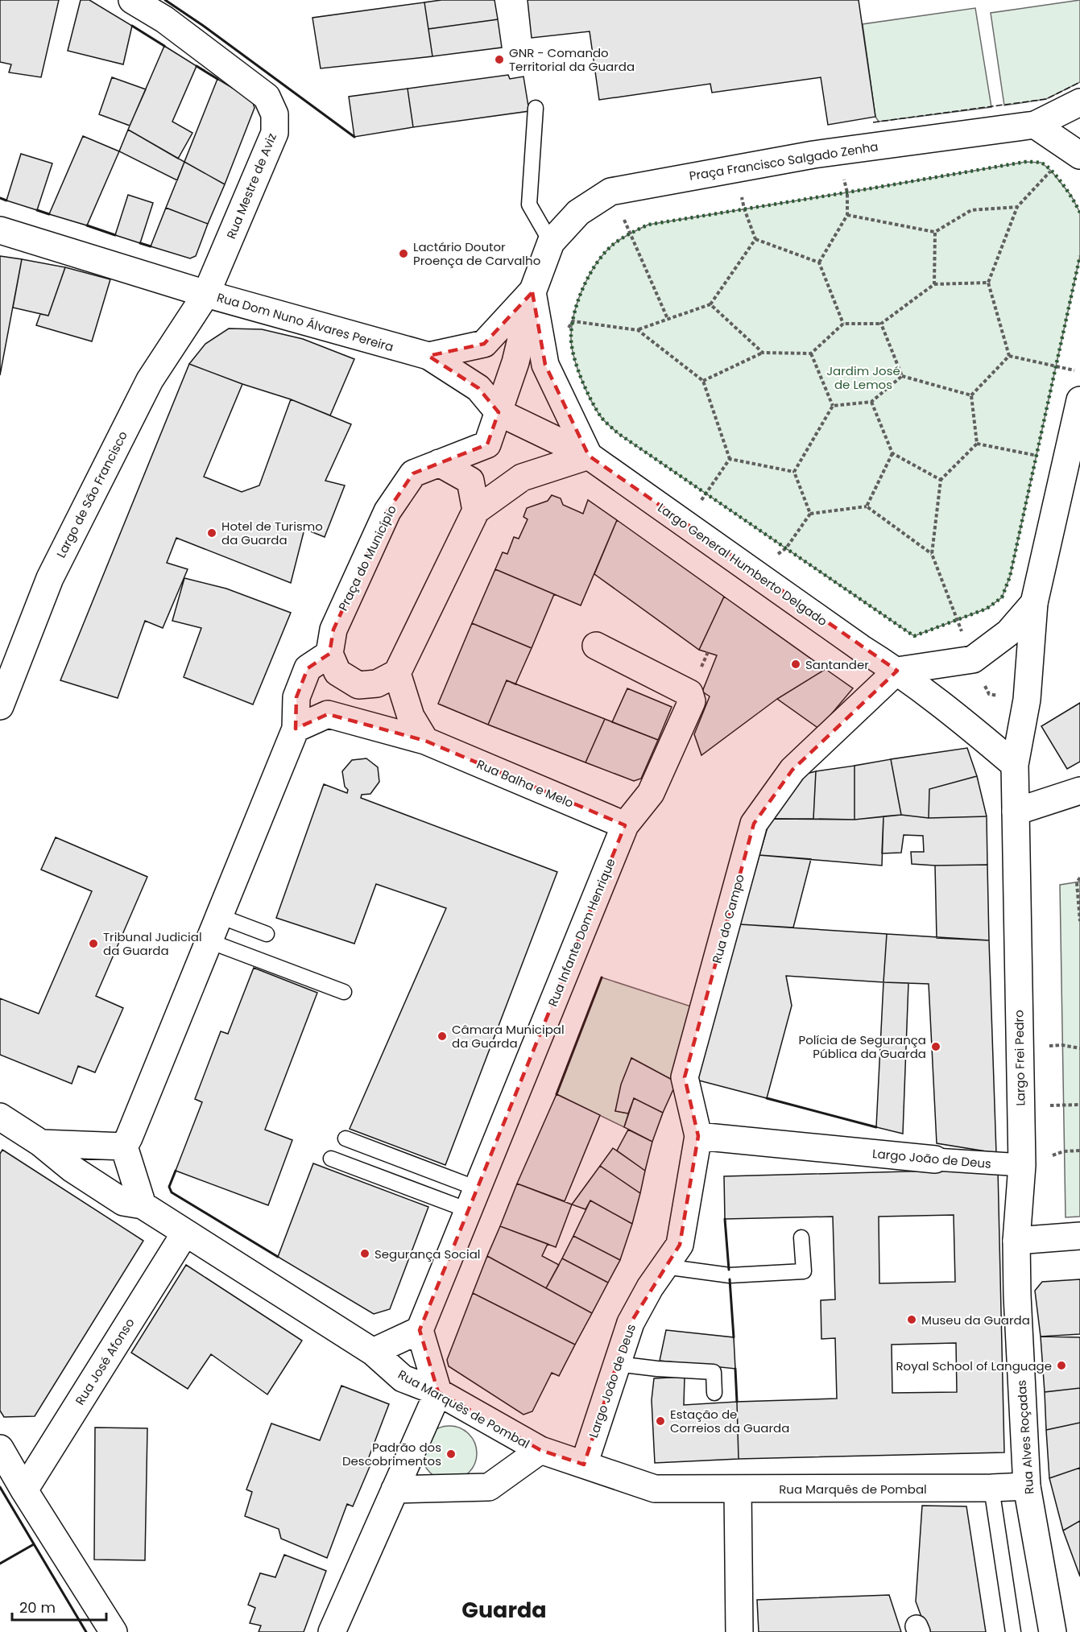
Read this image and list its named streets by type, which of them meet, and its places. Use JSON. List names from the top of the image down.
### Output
{
  "streets": {
    "street": [
      "Praça Francisco Salgado Zenha",
      "Rua Mestre de Aviz",
      "Rua Dom Nuno Álvares Pereira",
      "Largo de São Francisco",
      "Praça do Município",
      "Largo General Humberto Delgado",
      "Rua Balha e Melo",
      "Rua do Campo",
      "Rua Infante Dom Henrique",
      "Largo Frei Pedro",
      "Largo João de Deus",
      "Rua José Afonso",
      "Rua Marquês de Pombal",
      "Rua Alves Roçadas"
    ]
  },
  "crossings": [
    ["Praça Francisco Salgado Zenha", "Rua Dom Nuno Álvares Pereira"],
    ["Praça Francisco Salgado Zenha", "Praça do Município"],
    ["Rua Mestre de Aviz", "Rua Dom Nuno Álvares Pereira"],
    ["Rua Mestre de Aviz", "Largo de São Francisco"],
    ["Rua Dom Nuno Álvares Pereira", "Largo de São Francisco"],
    ["Rua Dom Nuno Álvares Pereira", "Largo General Humberto Delgado"],
    ["Largo General Humberto Delgado", "Rua do Campo"],
    ["Largo General Humberto Delgado", "Largo Frei Pedro"],
    ["Rua Balha e Melo", "Rua Infante Dom Henrique"],
    ["Rua do Campo", "Largo João de Deus"],
    ["Largo Frei Pedro", "Largo João de Deus"],
    ["Largo Frei Pedro", "Rua Alves Roçadas"],
    ["Largo João de Deus", "Rua Marquês de Pombal"],
    ["Rua José Afonso", "Rua Marquês de Pombal"],
    ["Rua Marquês de Pombal", "Rua Alves Roçadas"]
  ],
  "districts": ["Guarda"],
  "parks": ["Jardim José de Lemos"],
  "places": [
    "GNR - Comando Territorial da Guarda",
    "Lactário Doutor Proença de Carvalho",
    "Hotel de Turismo da Guarda",
    "Santander",
    "Tribunal Judicial da Guarda",
    "Câmara Municipal da Guarda",
    "Polícia de Segurança Pública da Guarda",
    "Segurança Social",
    "Museu da Guarda",
    "Royal School of Language",
    "Estação de Correios da Guarda",
    "Padrão dos Descobrimentos"
  ],
  "scale_bar": "20 m"
}
